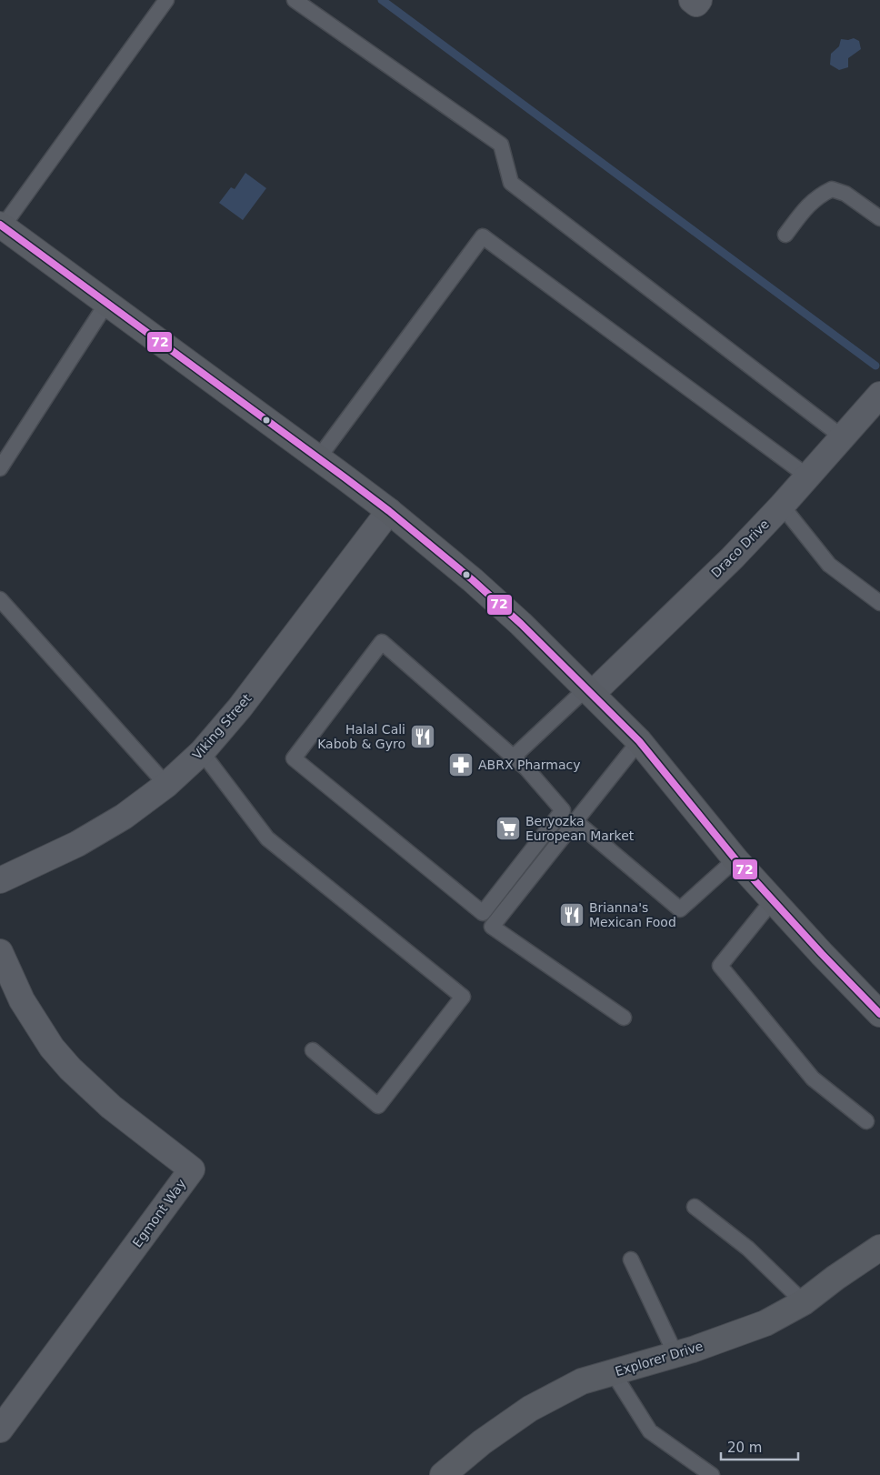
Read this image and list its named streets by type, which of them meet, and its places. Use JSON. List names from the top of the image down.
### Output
{
  "streets": {
    "street": [
      "Draco Drive",
      "Viking Street",
      "Egmont Way",
      "Explorer Drive"
    ]
  },
  "places": {
    "restaurant": ["Halal Cali Kabob & Gyro", "Brianna's Mexican Food"],
    "pharmacy": ["ABRX Pharmacy"],
    "supermarket": ["Beryozka European Market"]
  },
  "lines": ["transit line 72"],
  "scale_bar": "20 m"
}
